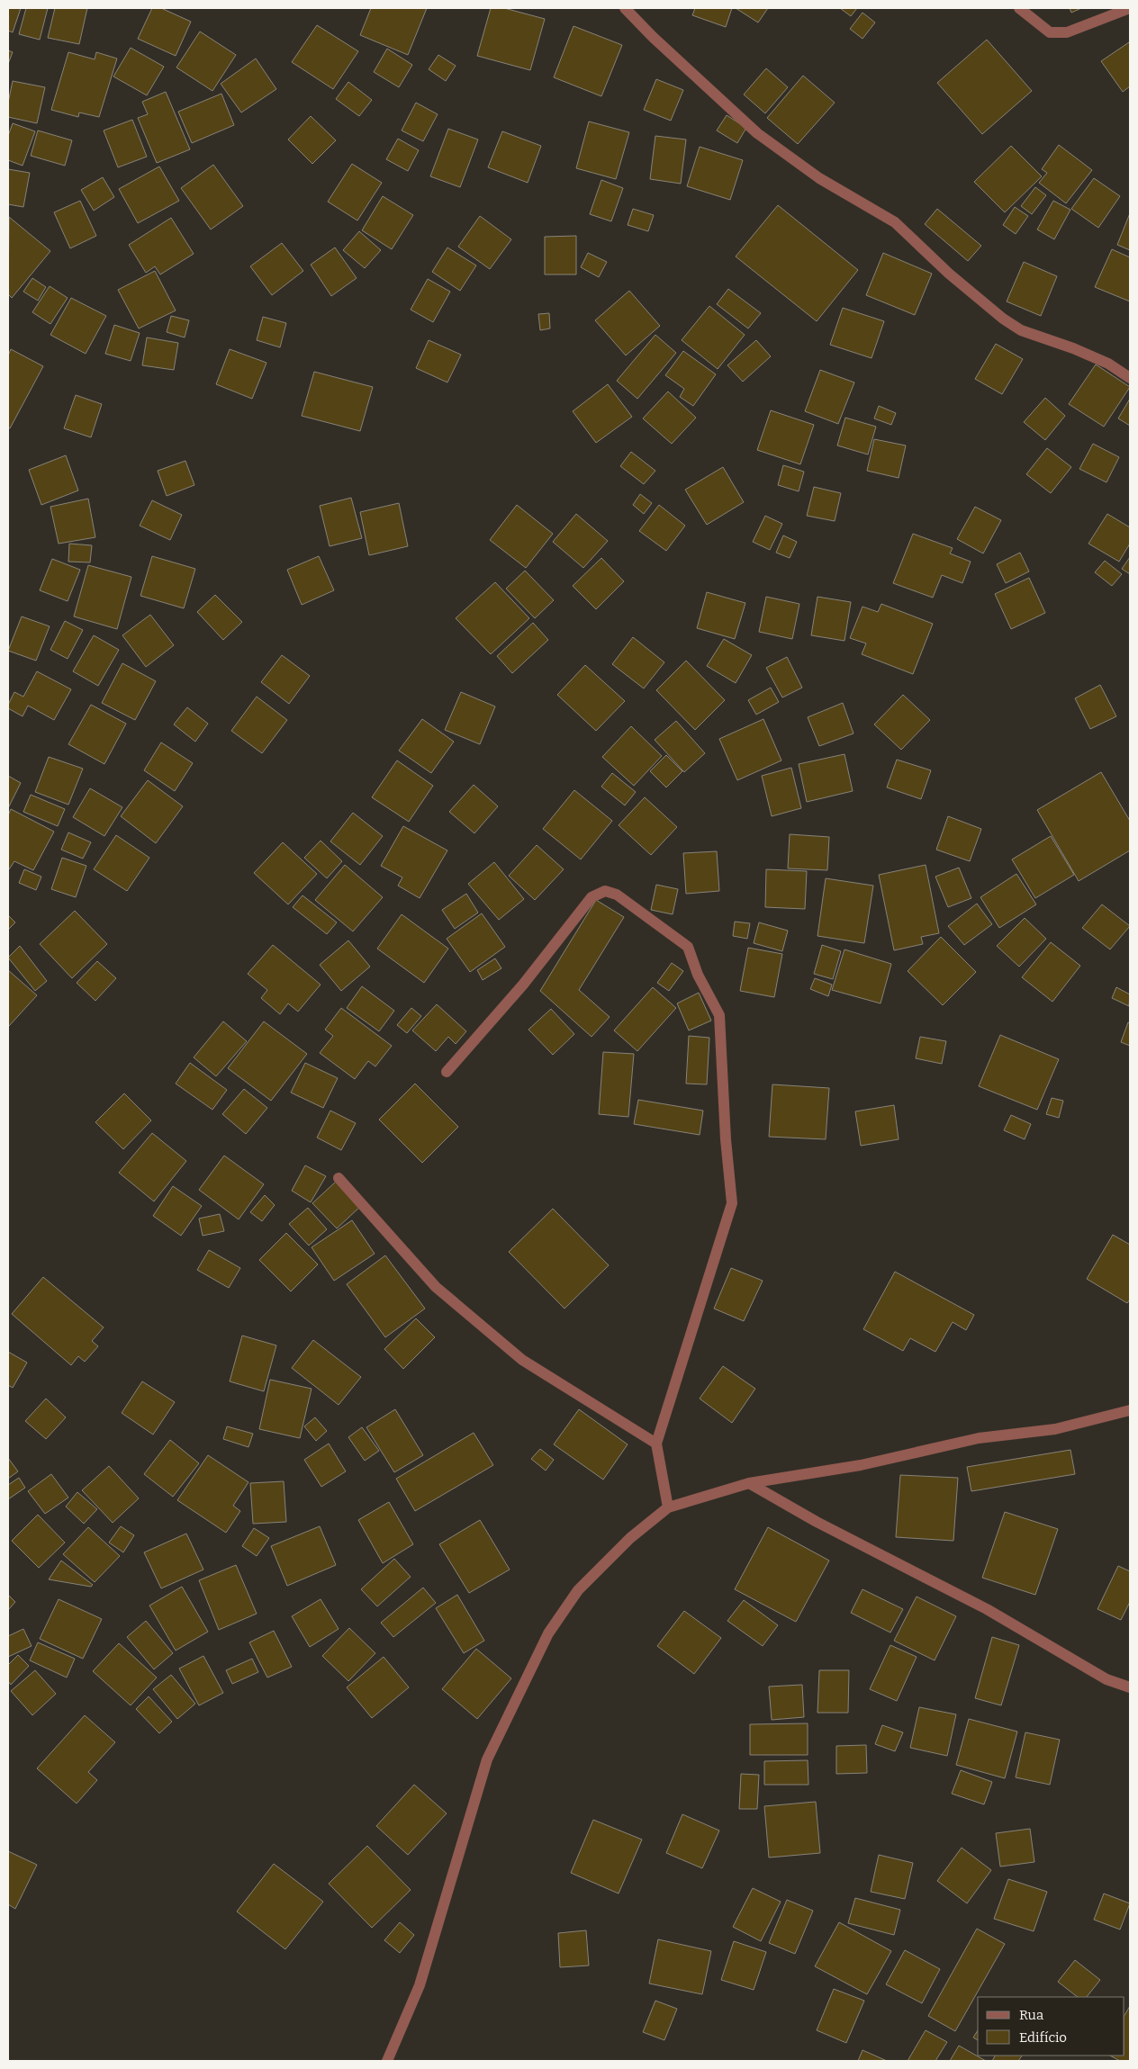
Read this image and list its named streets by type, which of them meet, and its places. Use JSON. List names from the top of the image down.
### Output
{
  "legend": ["Rua", "Edifício"]
}
